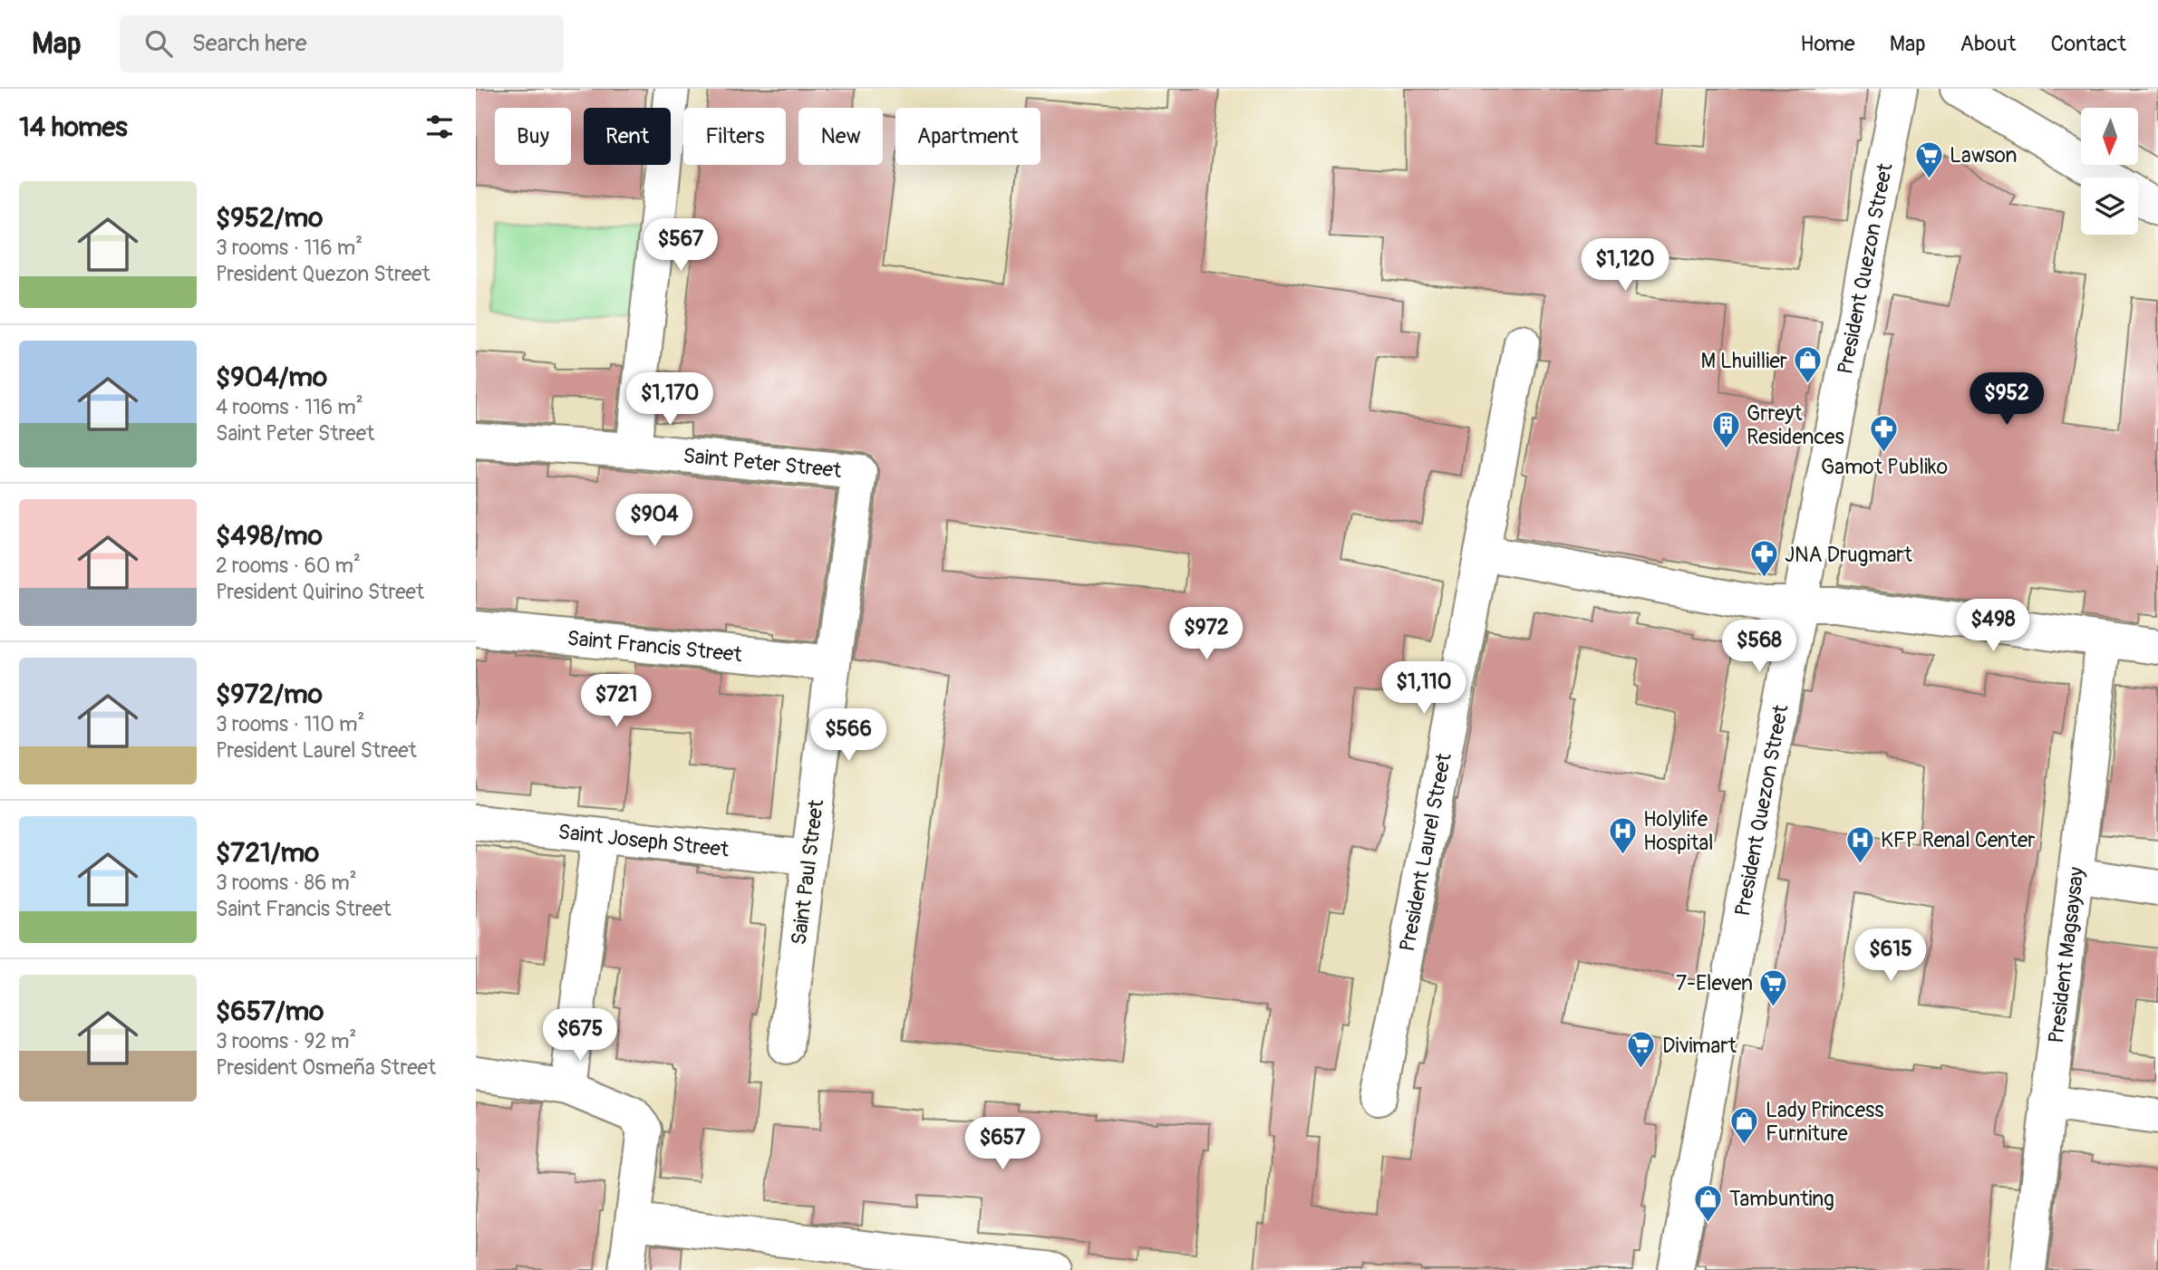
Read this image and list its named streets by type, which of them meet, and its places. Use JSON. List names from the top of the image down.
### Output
{
  "streets": {
    "street": [
      "President Quezon Street",
      "Saint Peter Street",
      "Saint Francis Street",
      "Saint Joseph Street",
      "President Laurel Street",
      "Saint Paul Street",
      "President Magsaysay"
    ]
  },
  "crossings": [
    ["Saint Peter Street", "Saint Paul Street"],
    ["Saint Francis Street", "Saint Paul Street"],
    ["Saint Joseph Street", "Saint Paul Street"]
  ],
  "places": {
    "supermarket": ["Lawson", "7-Eleven", "Divimart"],
    "shop": ["M Lhuillier", "Lady Princess Furniture", "Tambunting"],
    "building": ["Grreyt Residences"],
    "pharmacy": ["Gamot Publiko", "JNA Drugmart"],
    "hospital": ["Holylife Hospital", "KFP Renal Center"]
  },
  "north": "bottom",
  "page": {
    "header": "Map",
    "search": "Search here",
    "nav": [
      "Home",
      "Map",
      "About",
      "Contact"
    ],
    "heading": "14 homes",
    "chip": [
      "Buy",
      "Rent",
      "Filters",
      "New",
      "Apartment"
    ],
    "list": [
      {
        "name": "$952/mo",
        "note": "3 rooms · 116 m² · President Quezon Street"
      },
      {
        "name": "$904/mo",
        "note": "4 rooms · 116 m² · Saint Peter Street"
      },
      {
        "name": "$498/mo",
        "note": "2 rooms · 60 m² · President Quirino Street"
      },
      {
        "name": "$972/mo",
        "note": "3 rooms · 110 m² · President Laurel Street"
      },
      {
        "name": "$721/mo",
        "note": "3 rooms · 86 m² · Saint Francis Street"
      },
      {
        "name": "$657/mo",
        "note": "3 rooms · 92 m² · President Osmeña Street"
      }
    ],
    "price": [
      "$567",
      "$1,120",
      "$1,170",
      "$952",
      "$904",
      "$498",
      "$972",
      "$568",
      "$1,110",
      "$721",
      "$566",
      "$615",
      "$675",
      "$657"
    ]
  }
}
